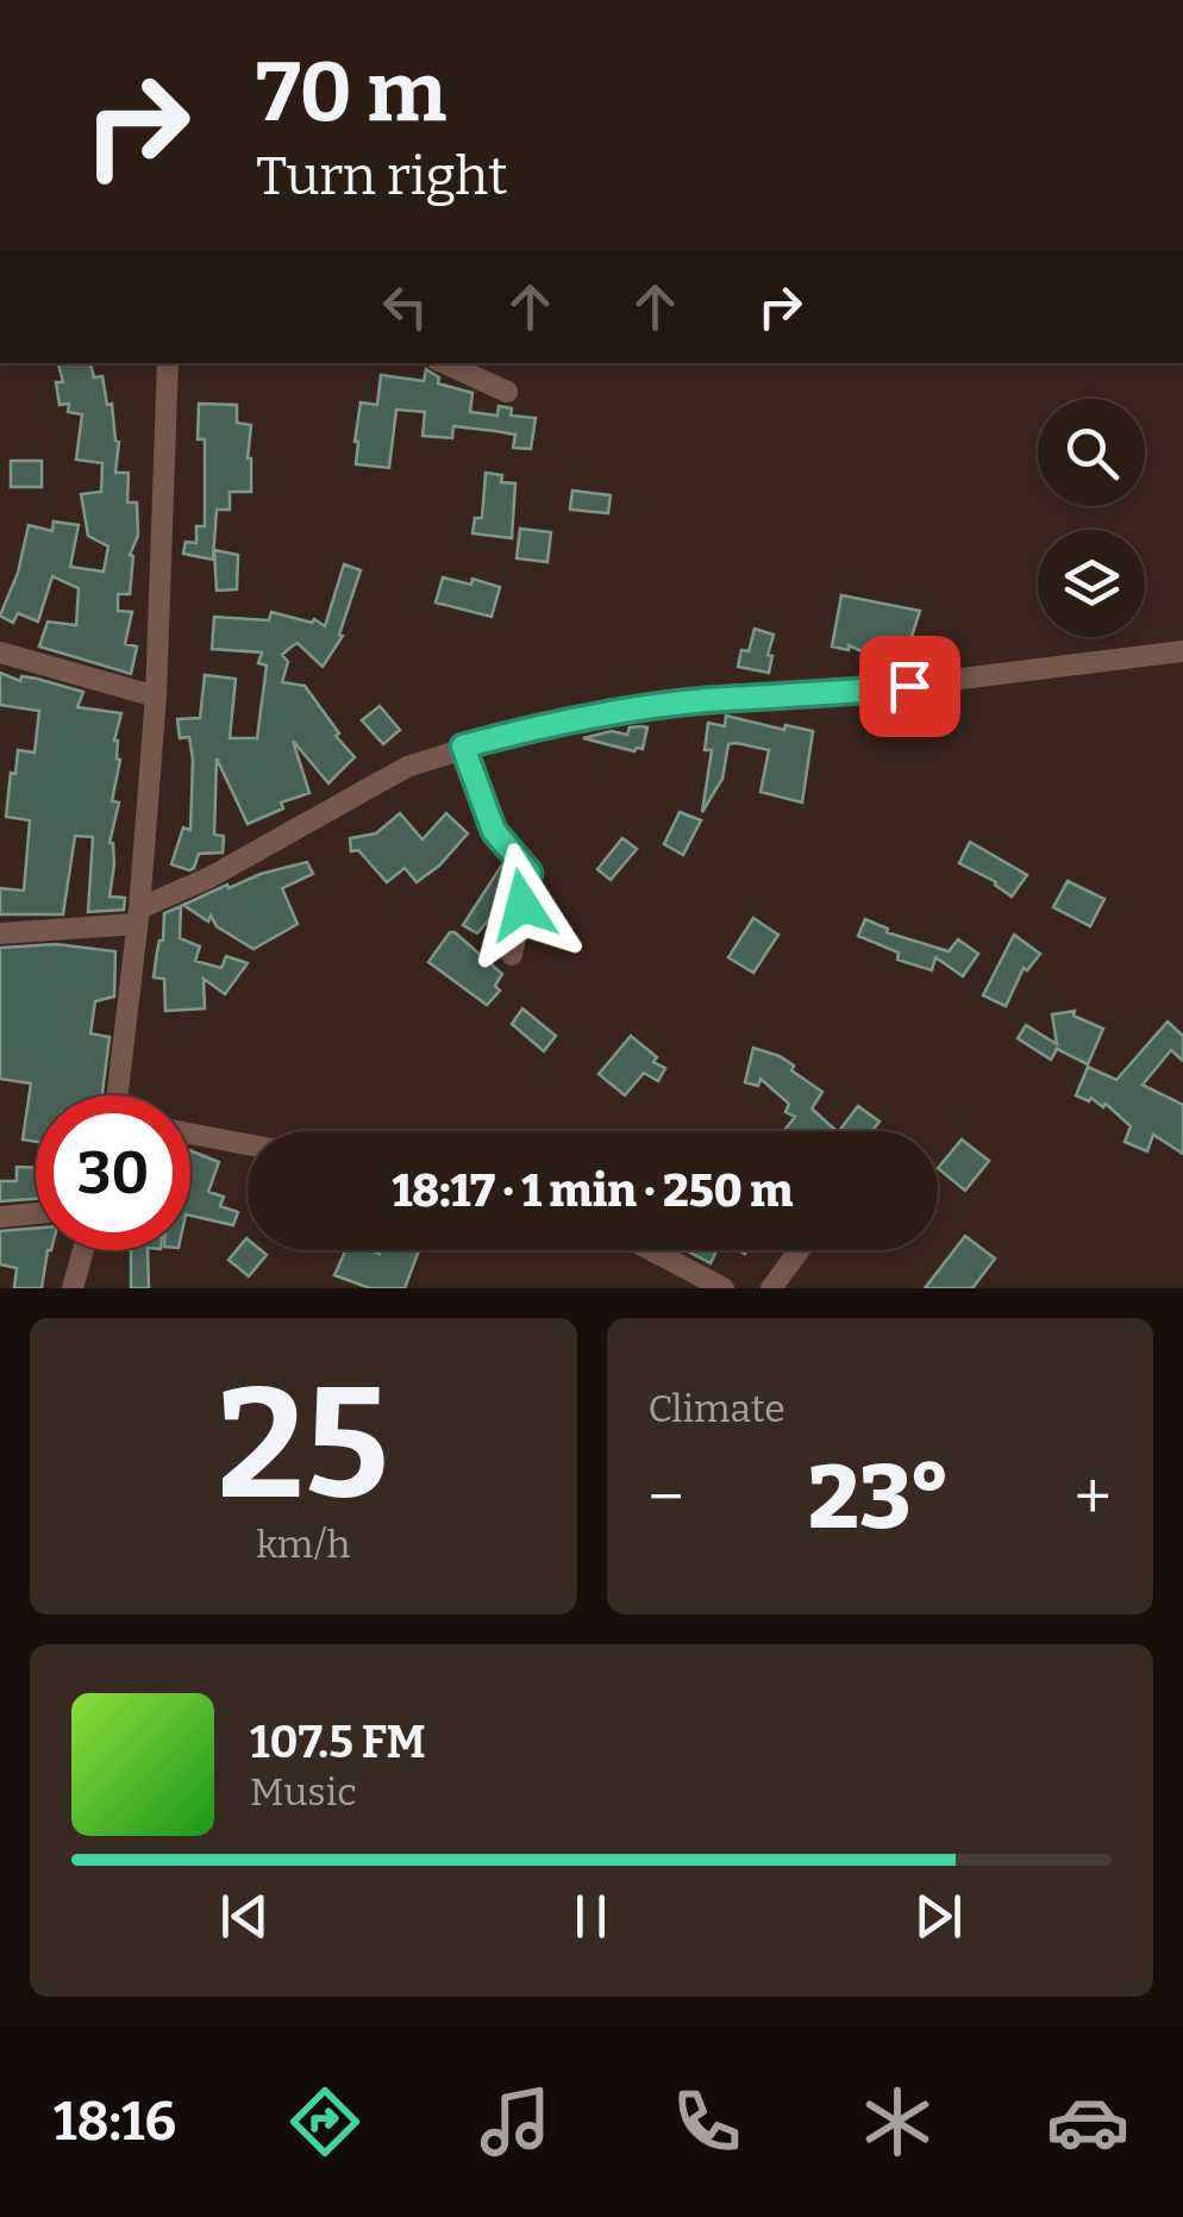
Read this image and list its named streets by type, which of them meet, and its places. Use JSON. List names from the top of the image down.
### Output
{
  "page": {
    "turn": ["70 m", "Turn right"],
    "limit": "30",
    "trip": "18:17 · 1 min · 250 m",
    "tile": [
      ["25", "km/h"],
      "Climate"
    ],
    "heat": ["−", "23°", "+"],
    "song": ["107.5 FM", "Music"],
    "tabs": "18:16"
  }
}
